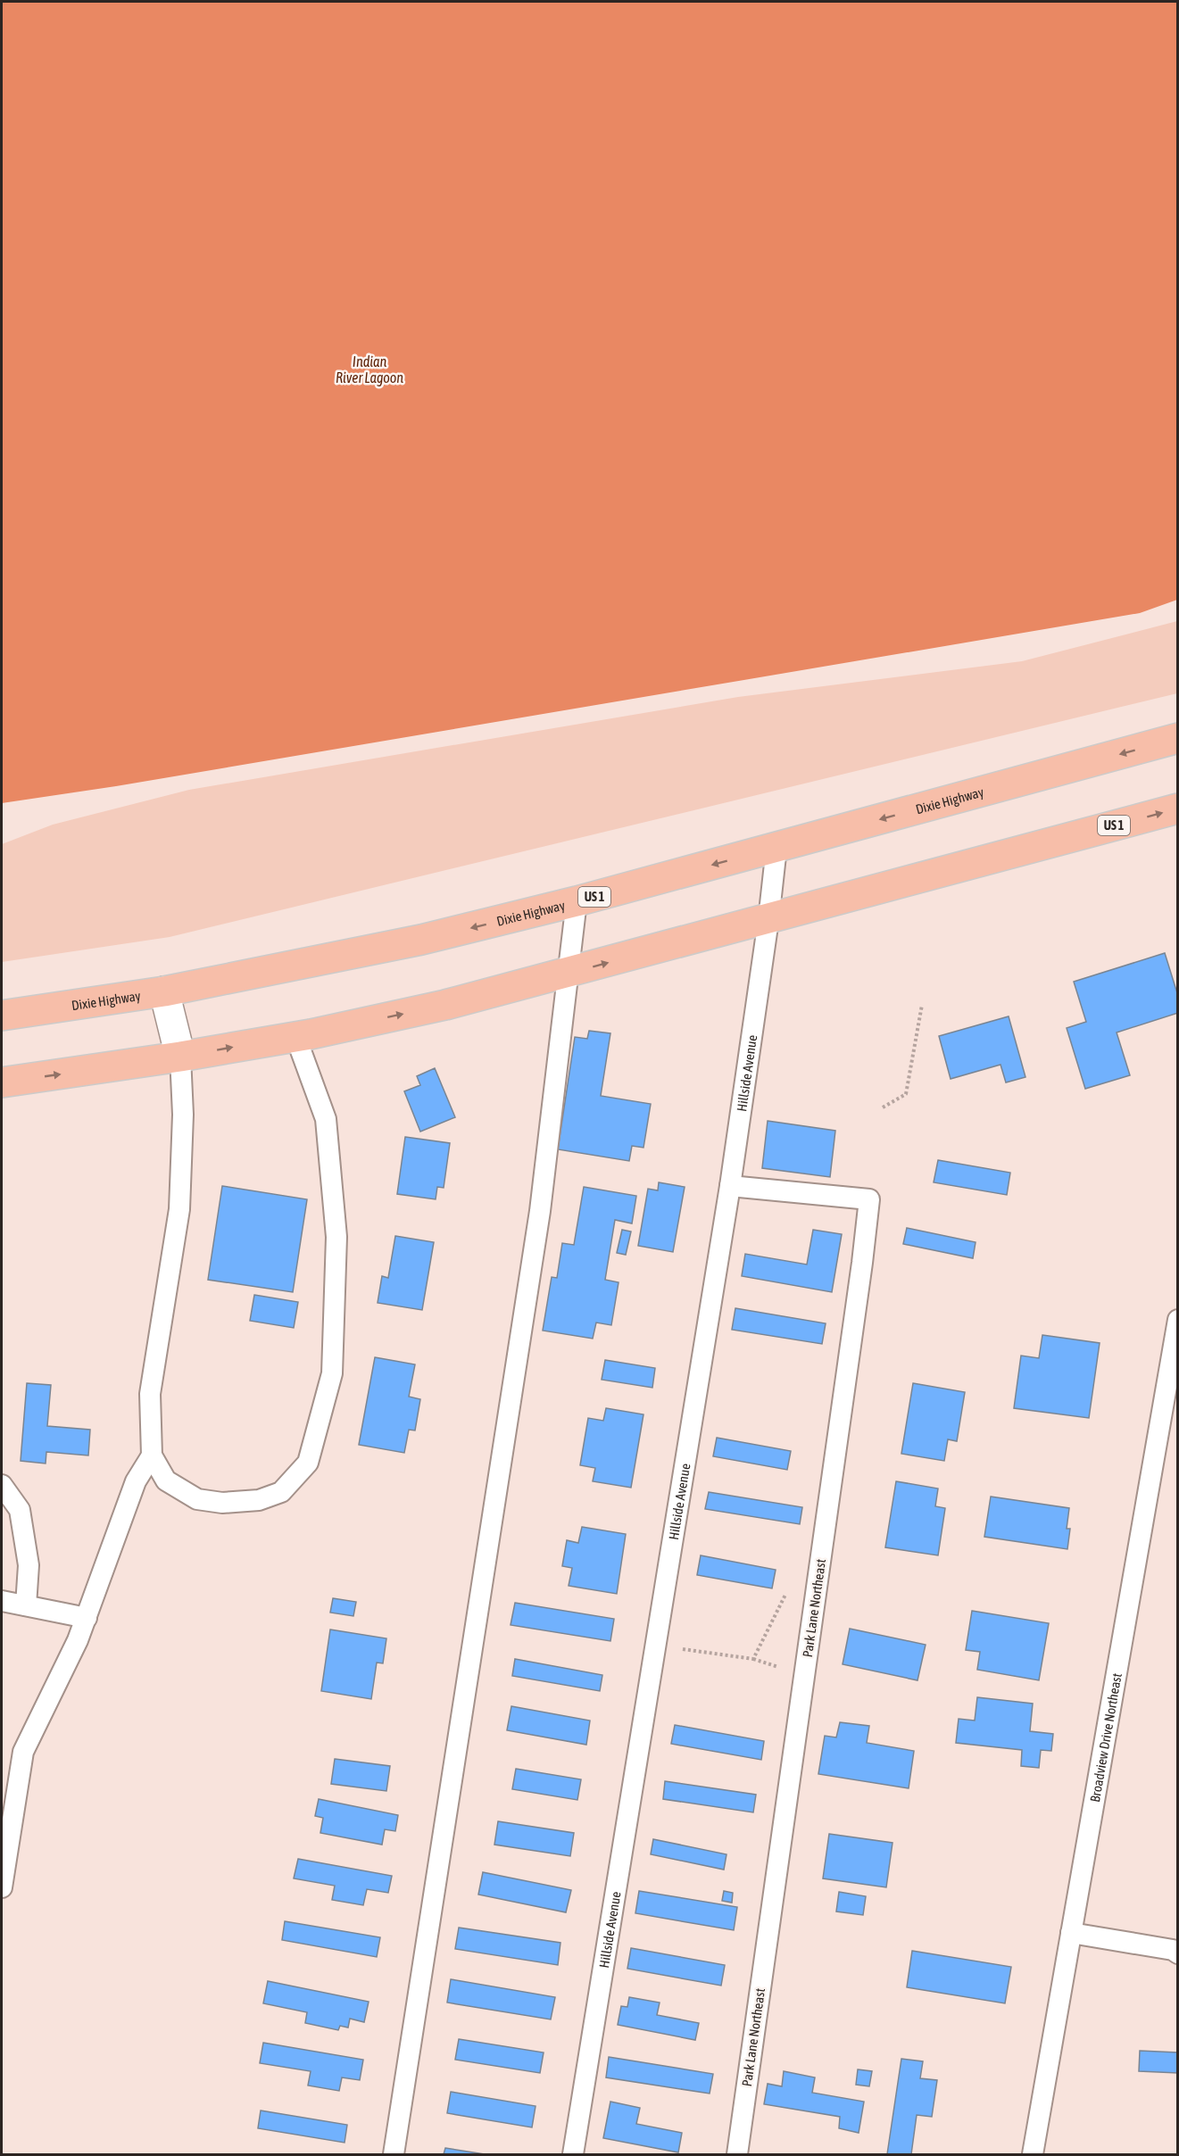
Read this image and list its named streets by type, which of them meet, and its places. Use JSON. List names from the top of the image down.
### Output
{
  "streets": {
    "main road": ["Dixie Highway", "US 1"],
    "lane": ["Hillside Avenue", "Park Lane Northeast", "Broadview Drive Northeast"]
  },
  "crossings": [
    ["Dixie Highway", "Hillside Avenue"],
    ["US 1", "Hillside Avenue"],
    ["Hillside Avenue", "Park Lane Northeast"]
  ],
  "water": ["Indian River Lagoon"]
}
